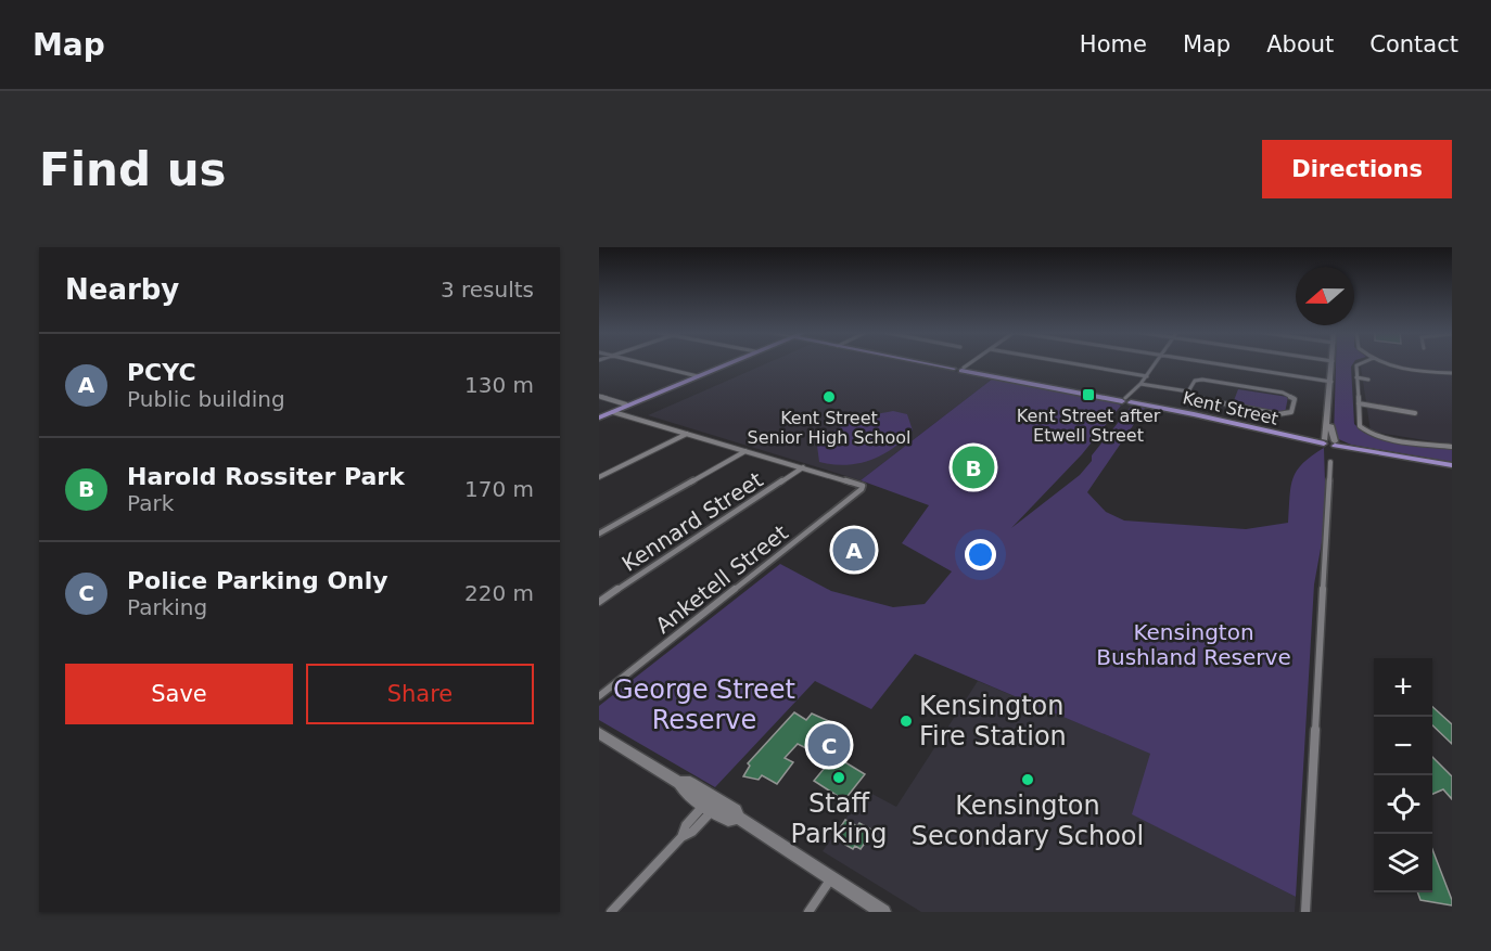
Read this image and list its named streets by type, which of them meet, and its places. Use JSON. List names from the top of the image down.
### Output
{
  "streets": {
    "main road": ["Kent Street"],
    "street": ["Kennard Street", "Anketell Street"]
  },
  "crossings": [
    ["Kennard Street", "Anketell Street"]
  ],
  "parks": ["Kensington Bushland Reserve", "George Street Reserve"],
  "places": {
    "transit": ["Kent Street after Etwell Street"],
    "other": [
      "Kent Street Senior High School",
      "Kensington Fire Station",
      "Staff Parking",
      "Kensington Secondary School"
    ]
  },
  "north": "left",
  "page": {
    "header": "Map",
    "nav": [
      "Home",
      "Map",
      "About",
      "Contact"
    ],
    "buttons": [
      "Directions",
      ["Save", "Share"]
    ],
    "title": "Find us",
    "heading": ["Nearby", "3 results"],
    "list": [
      {
        "mark": "A",
        "name": "PCYC",
        "note": "Public building",
        "value": "130 m"
      },
      {
        "mark": "B",
        "name": "Harold Rossiter Park",
        "note": "Park",
        "value": "170 m"
      },
      {
        "mark": "C",
        "name": "Police Parking Only",
        "note": "Parking",
        "value": "220 m"
      }
    ],
    "pins": ["B", "A", "C"],
    "map_buttons": ["+", "−"]
  }
}
